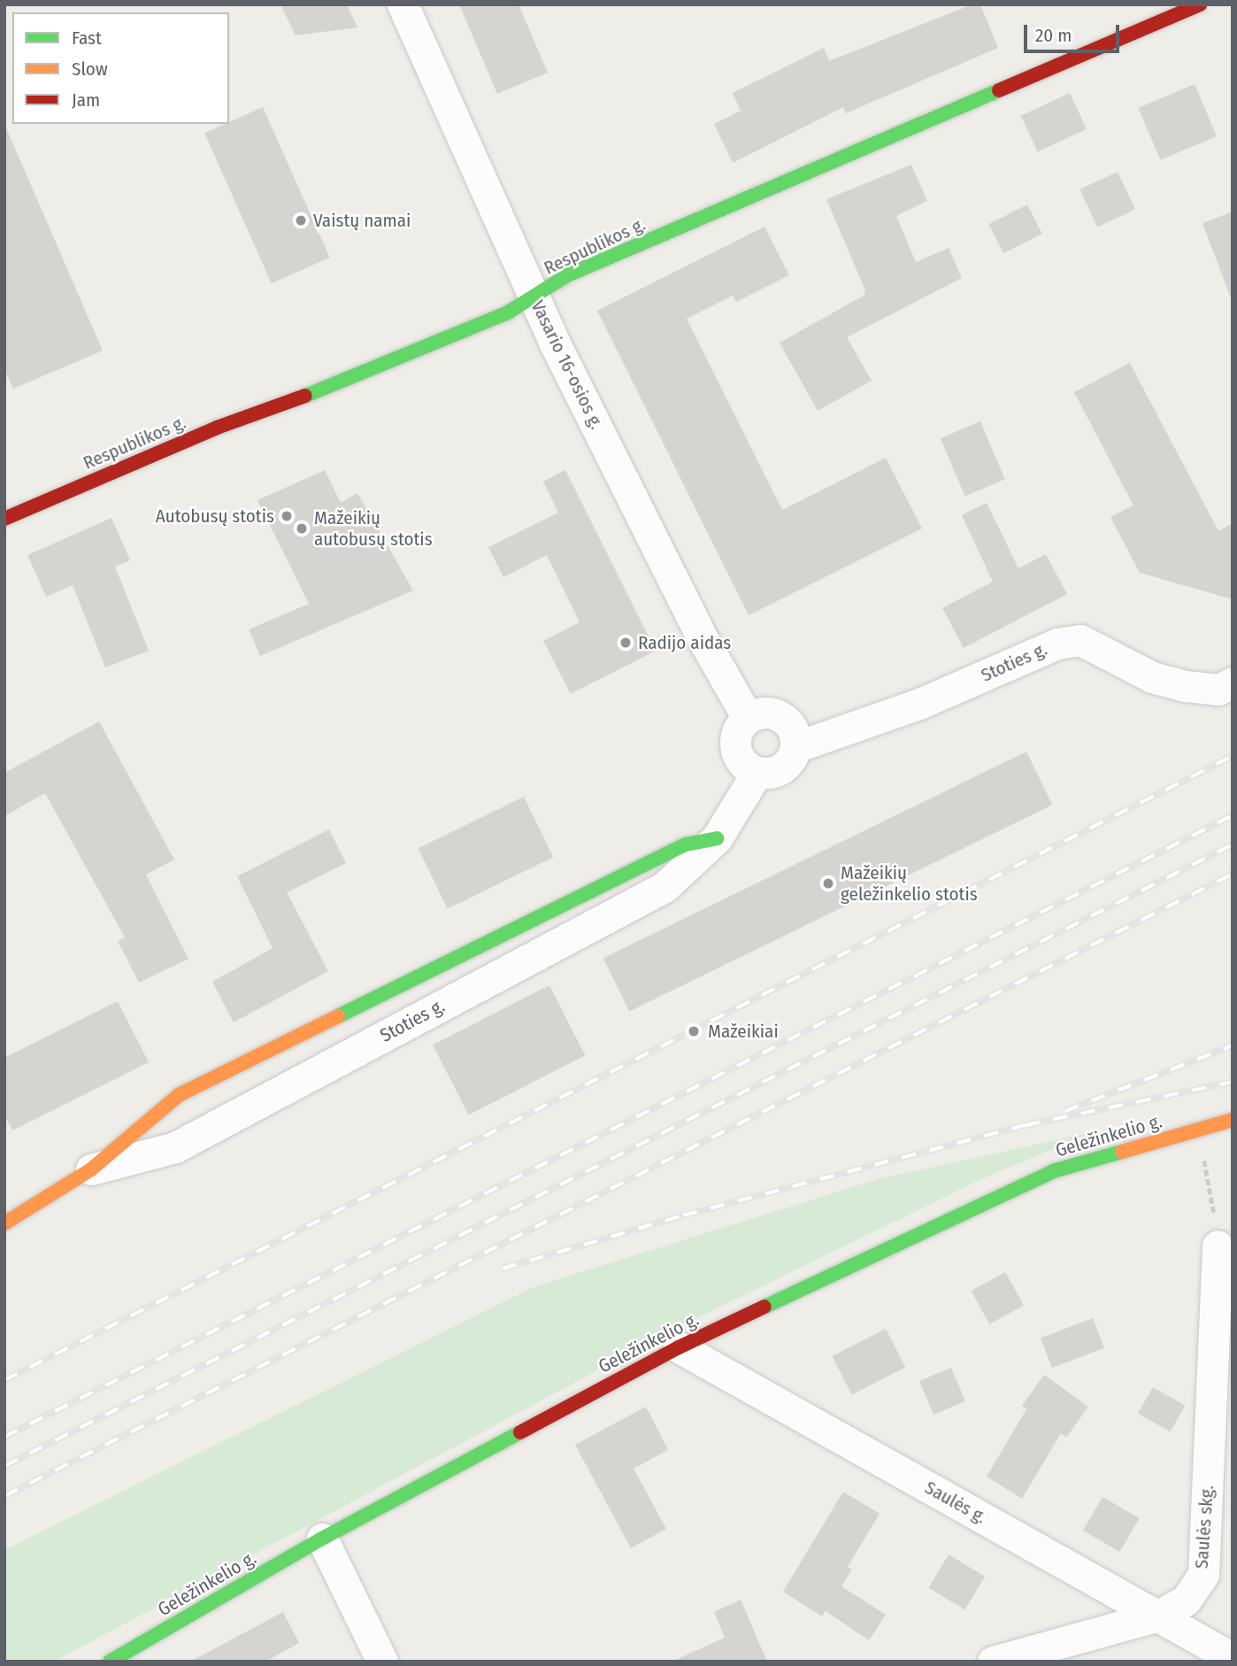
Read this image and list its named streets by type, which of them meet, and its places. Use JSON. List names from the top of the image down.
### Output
{
  "streets": {
    "street": [
      "Respublikos g.",
      "Vasario 16-osios g.",
      "Stoties g.",
      "Geležinkelio g.",
      "Saulės g.",
      "Saulės skg."
    ]
  },
  "crossings": [
    ["Respublikos g.", "Vasario 16-osios g."],
    ["Vasario 16-osios g.", "Stoties g."],
    ["Geležinkelio g.", "Saulės g."],
    ["Saulės g.", "Saulės skg."]
  ],
  "places": [
    "Vaistų namai",
    "Autobusų stotis",
    "Mažeikių autobusų stotis",
    "Radijo aidas",
    "Mažeikių geležinkelio stotis",
    "Mažeikiai"
  ],
  "legend": ["Fast", "Slow", "Jam"],
  "scale_bar": "20 m"
}
